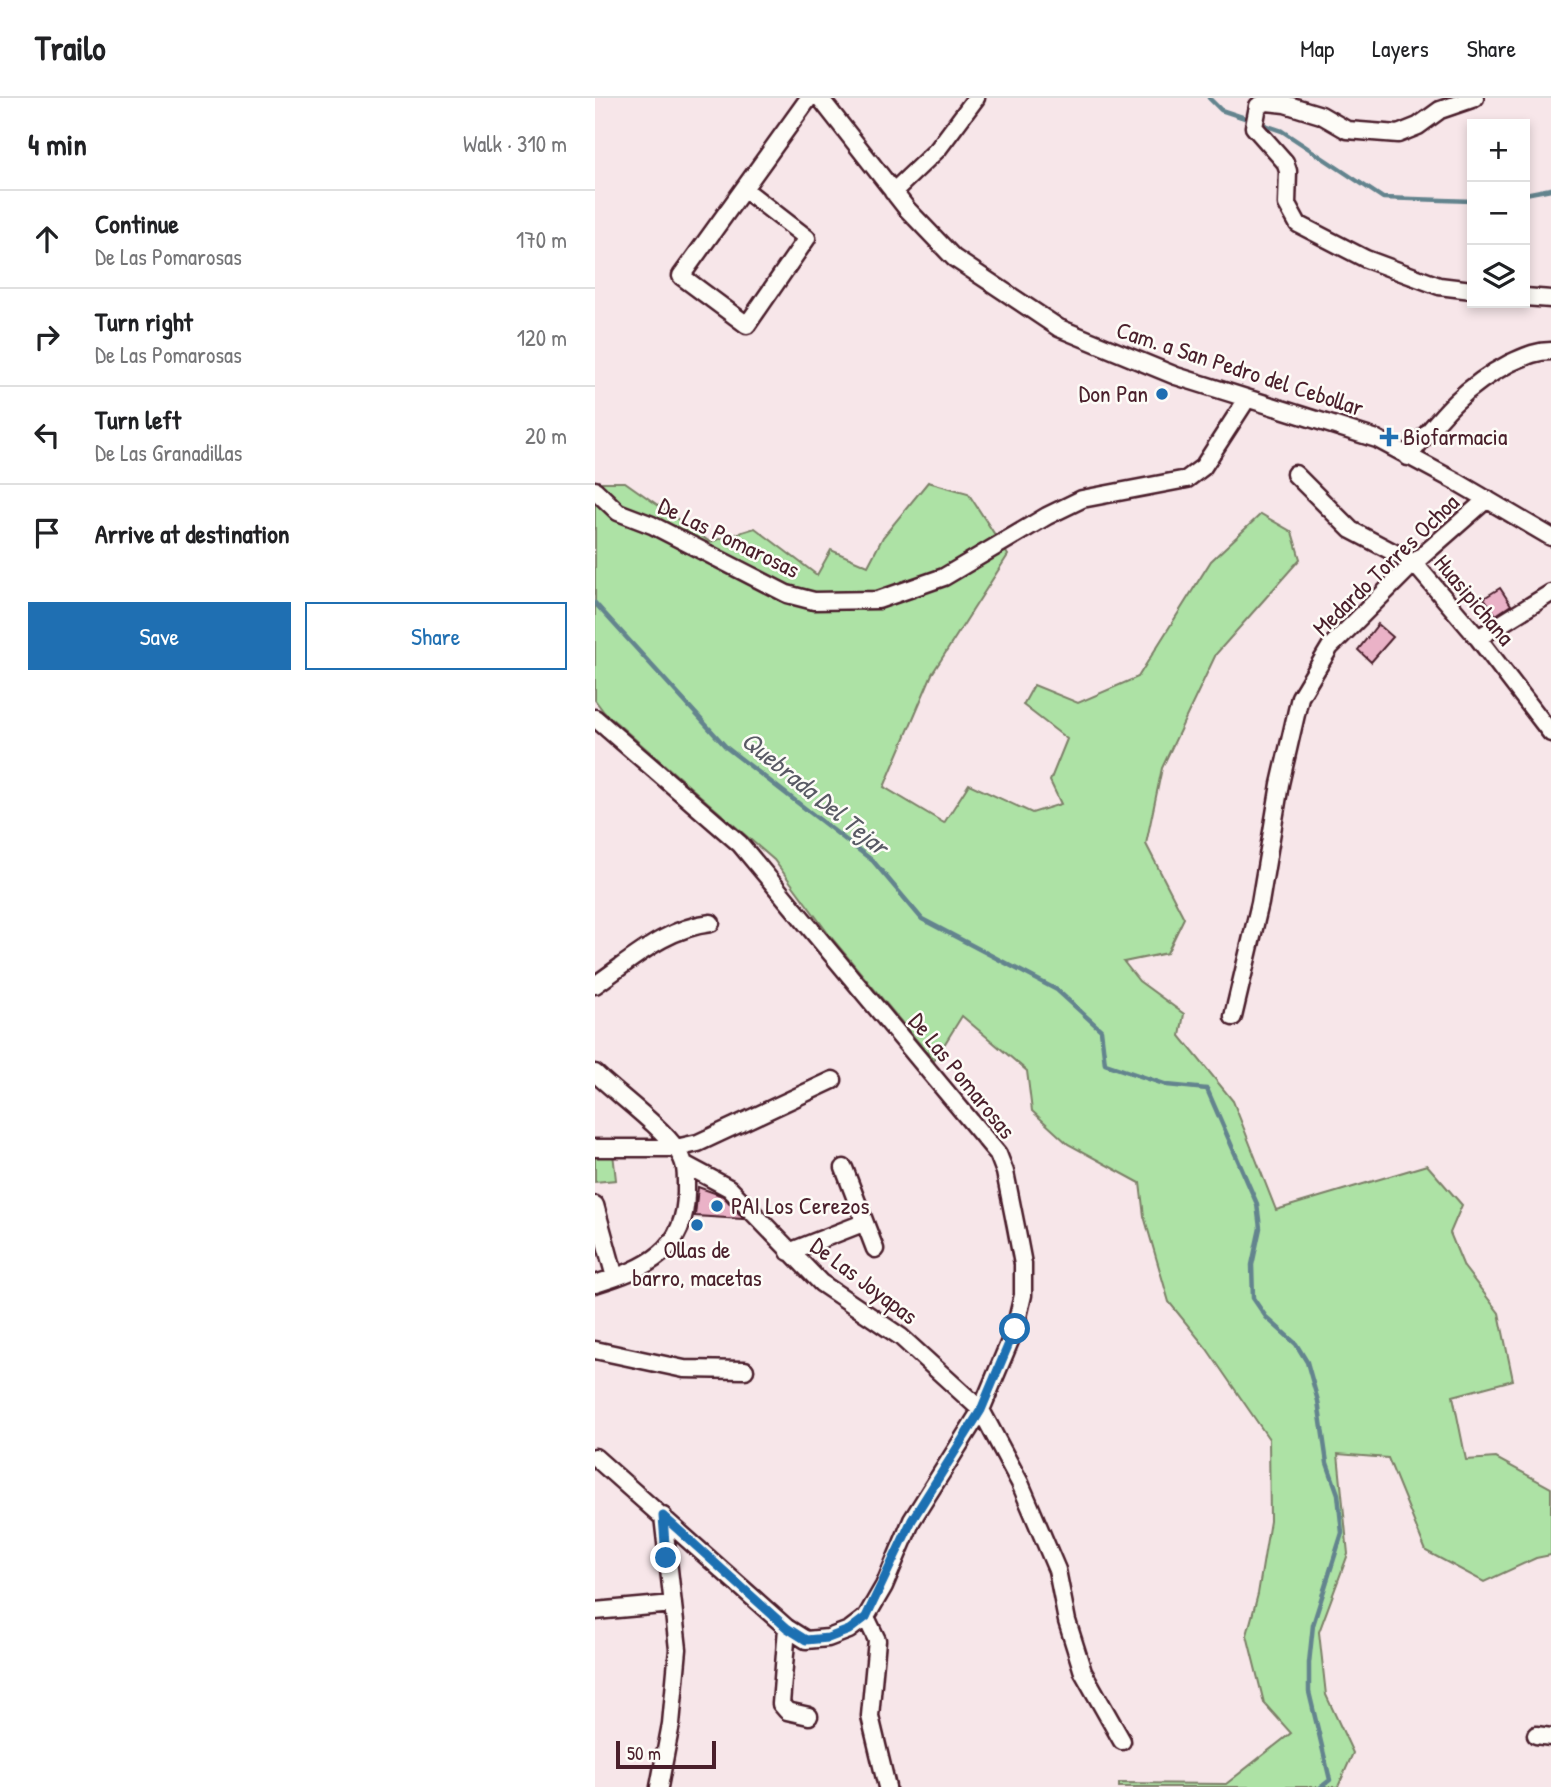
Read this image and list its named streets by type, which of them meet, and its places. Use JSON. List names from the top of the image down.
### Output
{
  "streets": {
    "street": [
      "Cam. a San Pedro del Cebollar",
      "De Las Pomarosas",
      "Medardo Torres Ochoa",
      "Huasipichana",
      "De Las Joyapas"
    ]
  },
  "crossings": [
    ["Cam. a San Pedro del Cebollar", "De Las Pomarosas"],
    ["Cam. a San Pedro del Cebollar", "Medardo Torres Ochoa"],
    ["De Las Pomarosas", "De Las Joyapas"],
    ["Medardo Torres Ochoa", "Huasipichana"]
  ],
  "water": ["Quebrada Del Tejar"],
  "places": {
    "other": ["Don Pan", "PAI Los Cerezos", "Ollas de barro, macetas"],
    "health": ["Biofarmacia"]
  },
  "scale_bar": "50 m",
  "page": {
    "header": "Trailo",
    "nav": ["Map", "Layers", "Share"],
    "heading": ["4 min", "Walk · 310 m"],
    "map_buttons": ["+", "−"],
    "list": [
      ["Continue", "De Las Pomarosas", "170 m"],
      ["Turn right", "De Las Pomarosas", "120 m"],
      ["Turn left", "De Las Granadillas", "20 m"],
      "Arrive at destination"
    ],
    "buttons": ["Save", "Share"],
    "scale": "50 m"
  }
}
